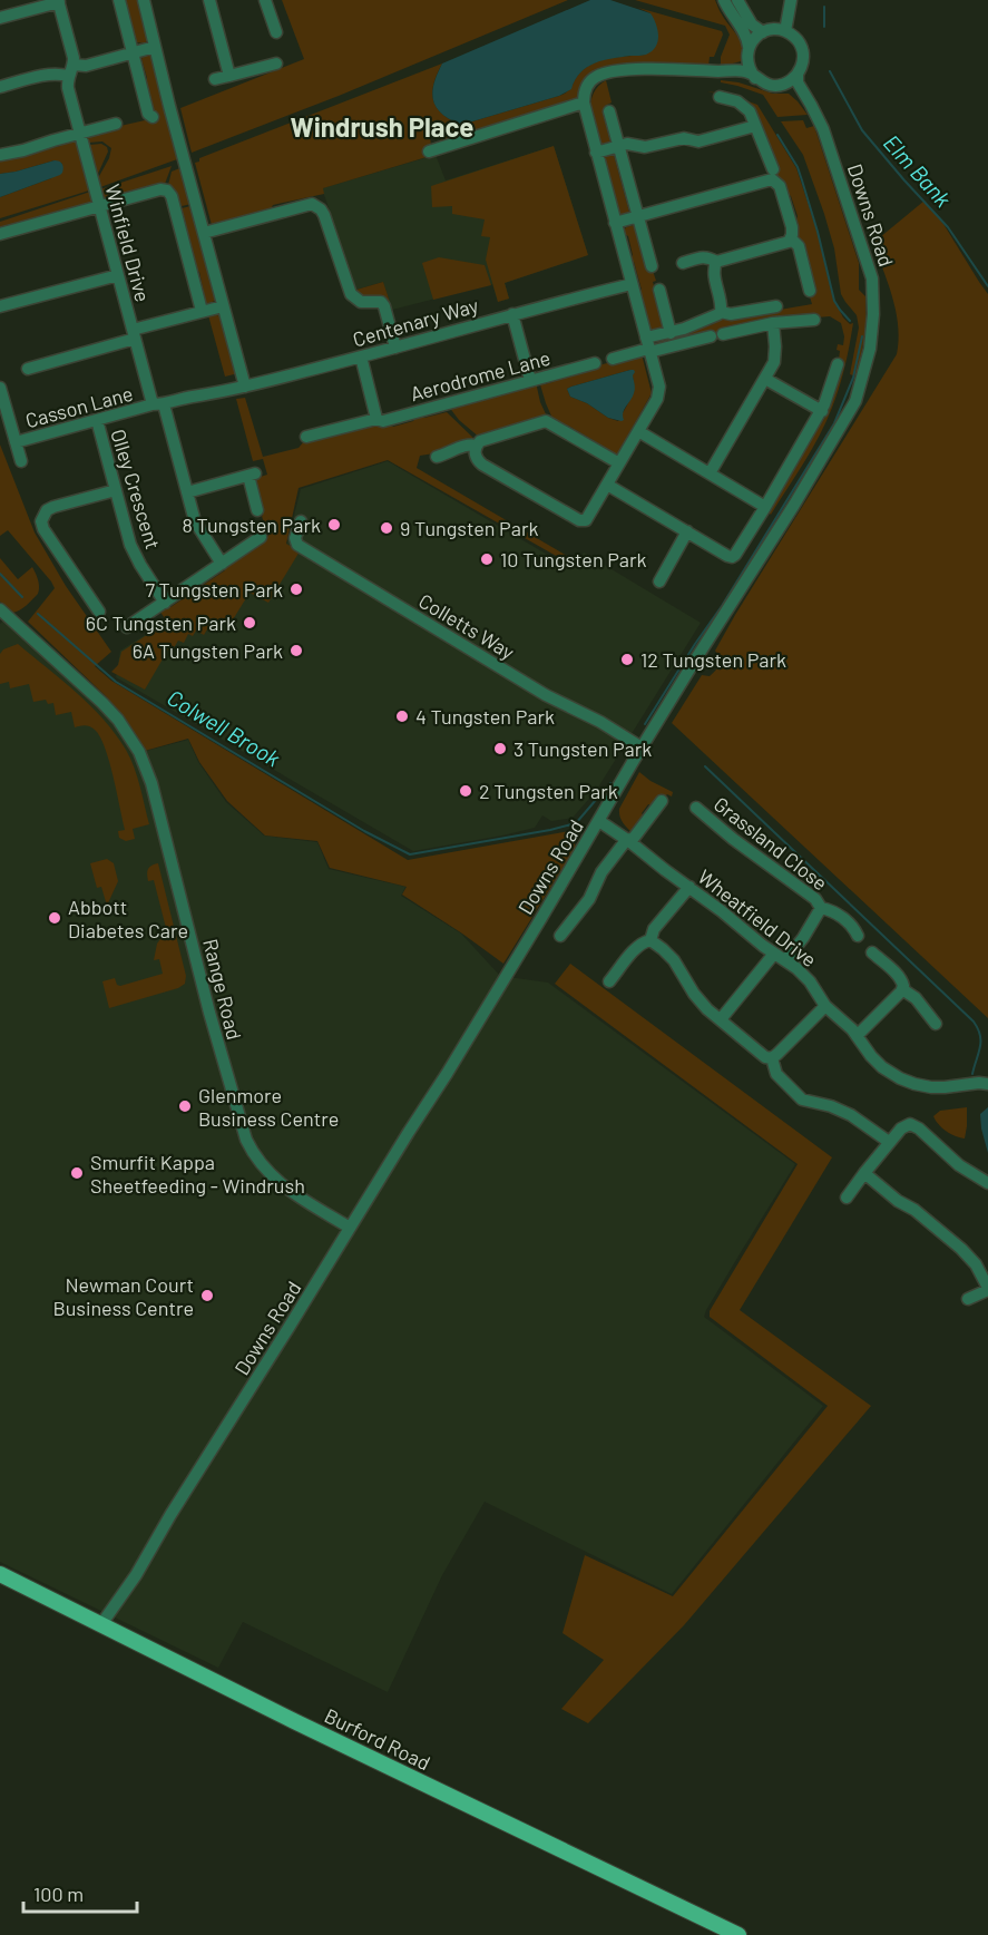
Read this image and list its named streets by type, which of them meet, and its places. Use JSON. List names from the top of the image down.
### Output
{
  "streets": {
    "main road": ["Burford Road"],
    "street": [
      "Downs Road",
      "Winfield Drive",
      "Centenary Way",
      "Aerodrome Lane",
      "Casson Lane",
      "Olley Crescent",
      "Colletts Way",
      "Grassland Close",
      "Wheatfield Drive",
      "Range Road"
    ]
  },
  "crossings": [
    ["Downs Road", "Colletts Way"],
    ["Downs Road", "Wheatfield Drive"],
    ["Downs Road", "Range Road"],
    ["Downs Road", "Burford Road"],
    ["Winfield Drive", "Casson Lane"],
    ["Casson Lane", "Olley Crescent"],
    ["Grassland Close", "Wheatfield Drive"]
  ],
  "districts": ["Windrush Place"],
  "water": ["Elm Bank", "Colwell Brook"],
  "places": [
    "8 Tungsten Park",
    "9 Tungsten Park",
    "10 Tungsten Park",
    "7 Tungsten Park",
    "6C Tungsten Park",
    "6A Tungsten Park",
    "12 Tungsten Park",
    "4 Tungsten Park",
    "3 Tungsten Park",
    "2 Tungsten Park",
    "Abbott Diabetes Care",
    "Glenmore Business Centre",
    "Smurfit Kappa Sheetfeeding - Windrush",
    "Newman Court Business Centre"
  ],
  "scale_bar": "100 m"
}
